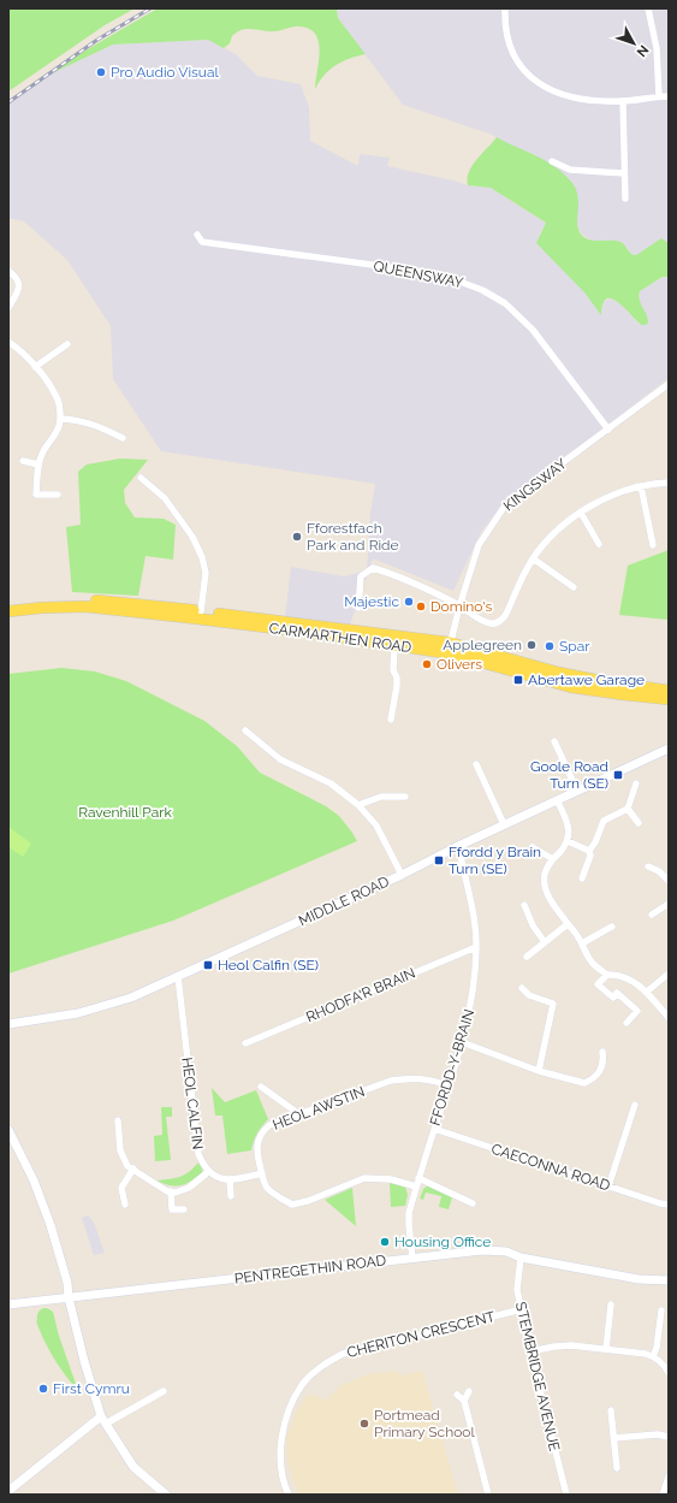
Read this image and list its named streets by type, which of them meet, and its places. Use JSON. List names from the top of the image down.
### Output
{
  "streets": {
    "main road": ["CARMARTHEN ROAD"],
    "street": [
      "QUEENSWAY",
      "KINGSWAY",
      "MIDDLE ROAD",
      "RHODFA'R BRAIN",
      "FFORDD-Y-BRAIN",
      "HEOL CALFIN",
      "HEOL AWSTIN",
      "CAECONNA ROAD",
      "PENTREGETHIN ROAD",
      "CHERITON CRESCENT",
      "STEMBRIDGE AVENUE"
    ]
  },
  "crossings": [
    ["QUEENSWAY", "KINGSWAY"],
    ["KINGSWAY", "CARMARTHEN ROAD"],
    ["MIDDLE ROAD", "FFORDD-Y-BRAIN"],
    ["MIDDLE ROAD", "HEOL CALFIN"],
    ["RHODFA'R BRAIN", "FFORDD-Y-BRAIN"],
    ["FFORDD-Y-BRAIN", "HEOL AWSTIN"],
    ["FFORDD-Y-BRAIN", "CAECONNA ROAD"],
    ["FFORDD-Y-BRAIN", "PENTREGETHIN ROAD"],
    ["PENTREGETHIN ROAD", "STEMBRIDGE AVENUE"],
    ["CHERITON CRESCENT", "STEMBRIDGE AVENUE"]
  ],
  "parks": ["Ravenhill Park"],
  "places": {
    "other": [
      "Pro Audio Visual",
      "Fforestfach Park and Ride",
      "Majestic",
      "Domino's",
      "Applegreen",
      "Spar",
      "Olivers",
      "Housing Office",
      "First Cymru",
      "Portmead Primary School"
    ],
    "transit": [
      "Abertawe Garage",
      "Goole Road Turn (SE)",
      "Ffordd y Brain Turn (SE)",
      "Heol Calfin (SE)"
    ]
  },
  "north": "bottom right"
}
